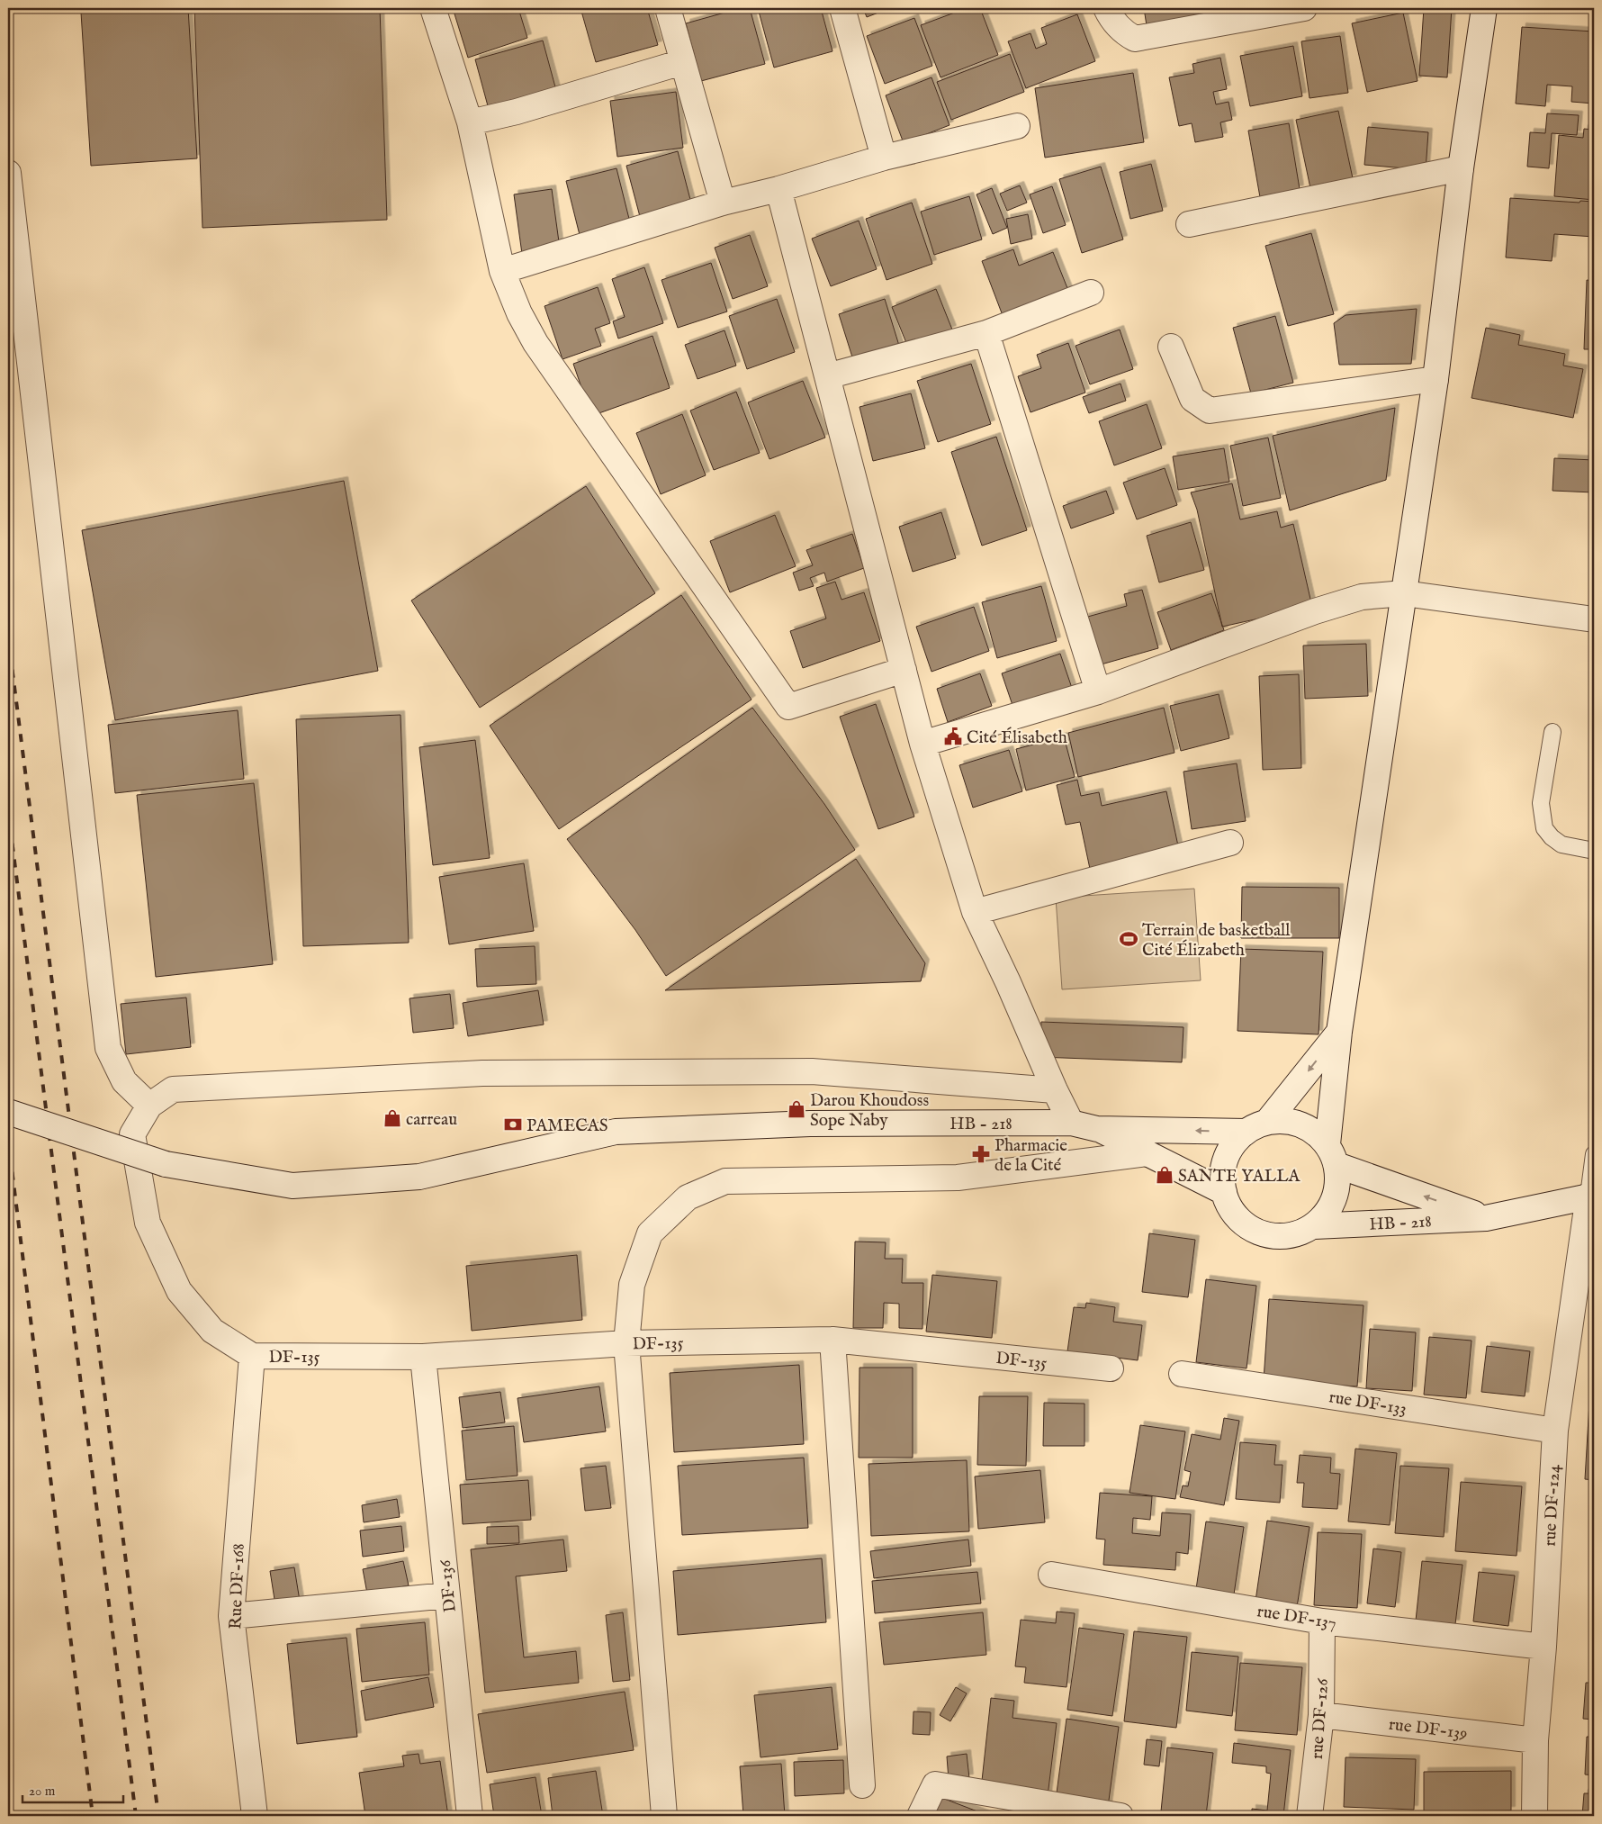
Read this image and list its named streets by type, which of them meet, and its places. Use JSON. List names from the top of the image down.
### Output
{
  "streets": {
    "street": [
      "HB - 218",
      "DF-135",
      "rue DF-133",
      "rue DF-124",
      "Rue DF-168",
      "DF-136",
      "rue DF-137",
      "rue DF-126",
      "rue DF-139"
    ]
  },
  "crossings": [
    ["HB - 218", "rue DF-124"],
    ["DF-135", "Rue DF-168"],
    ["DF-135", "DF-136"],
    ["rue DF-133", "rue DF-124"],
    ["rue DF-124", "rue DF-137"],
    ["rue DF-124", "rue DF-139"],
    ["rue DF-137", "rue DF-126"],
    ["rue DF-126", "rue DF-139"]
  ],
  "places": {
    "public building": ["Cité Élisabeth"],
    "sports": ["Terrain de basketball Cité Élizabeth"],
    "shop": ["Darou Khoudoss Sope Naby", "carreau", "SANTE YALLA"],
    "bank": ["PAMECAS"],
    "pharmacy": ["Pharmacie de la Cité"]
  },
  "scale_bar": "20 m"
}
